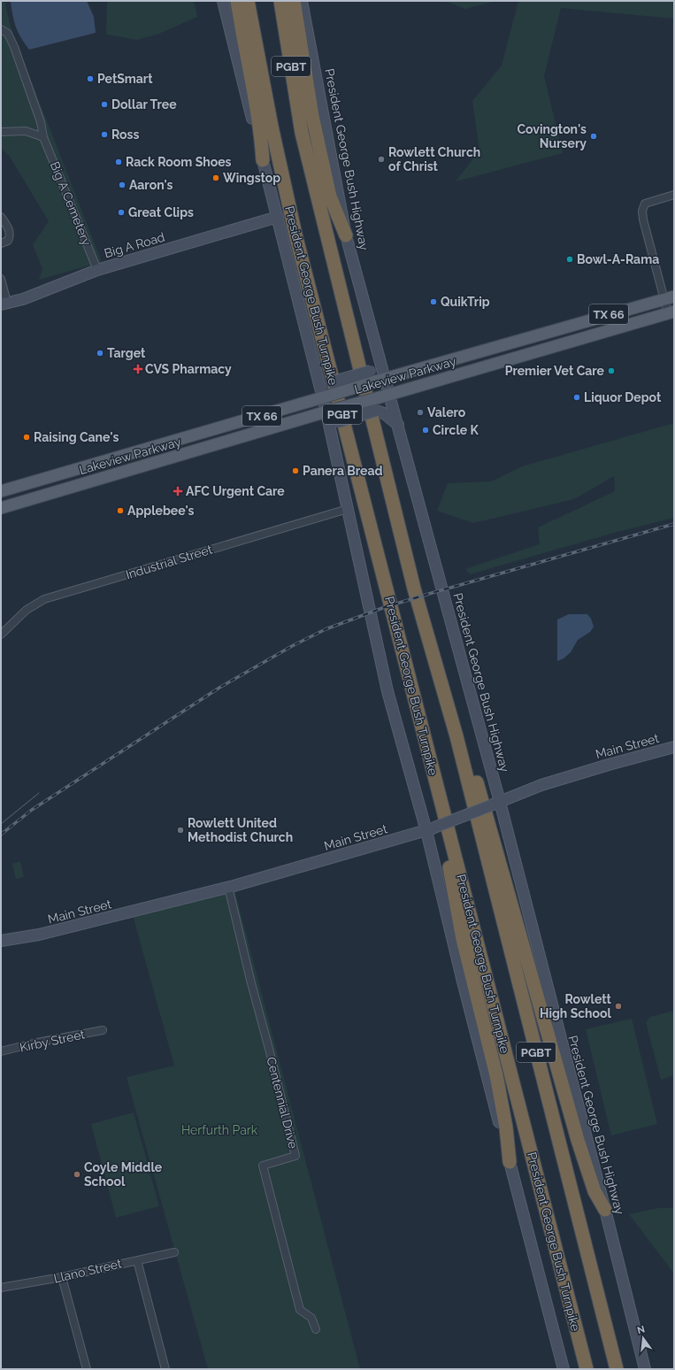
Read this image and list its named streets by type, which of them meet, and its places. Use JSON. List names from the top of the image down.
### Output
{
  "streets": {
    "highway": ["PGBT", "President George Bush Turnpike"],
    "main road": [
      "President George Bush Highway",
      "Big A Road",
      "TX 66",
      "Lakeview Parkway",
      "Main Street"
    ],
    "street": [
      "Big A Cemetery",
      "Industrial Street",
      "Kirby Street",
      "Centennial Drive",
      "Llano Street"
    ]
  },
  "crossings": [
    ["President George Bush Highway", "Lakeview Parkway"],
    ["President George Bush Highway", "Main Street"],
    ["Big A Cemetery", "Big A Road"],
    ["President George Bush Turnpike", "Main Street"],
    ["Main Street", "Centennial Drive"]
  ],
  "parks": ["Herfurth Park"],
  "places": {
    "other": [
      "PetSmart",
      "Dollar Tree",
      "Ross",
      "Covington's Nursery",
      "Rowlett Church of Christ",
      "Rack Room Shoes",
      "Wingstop",
      "Aaron's",
      "Great Clips",
      "Bowl-A-Rama",
      "QuikTrip",
      "Target",
      "Premier Vet Care",
      "Liquor Depot",
      "Valero",
      "Circle K",
      "Raising Cane's",
      "Panera Bread",
      "Applebee's",
      "Rowlett United Methodist Church",
      "Rowlett High School",
      "Coyle Middle School"
    ],
    "health": ["CVS Pharmacy", "AFC Urgent Care"]
  },
  "north": "top"
}
